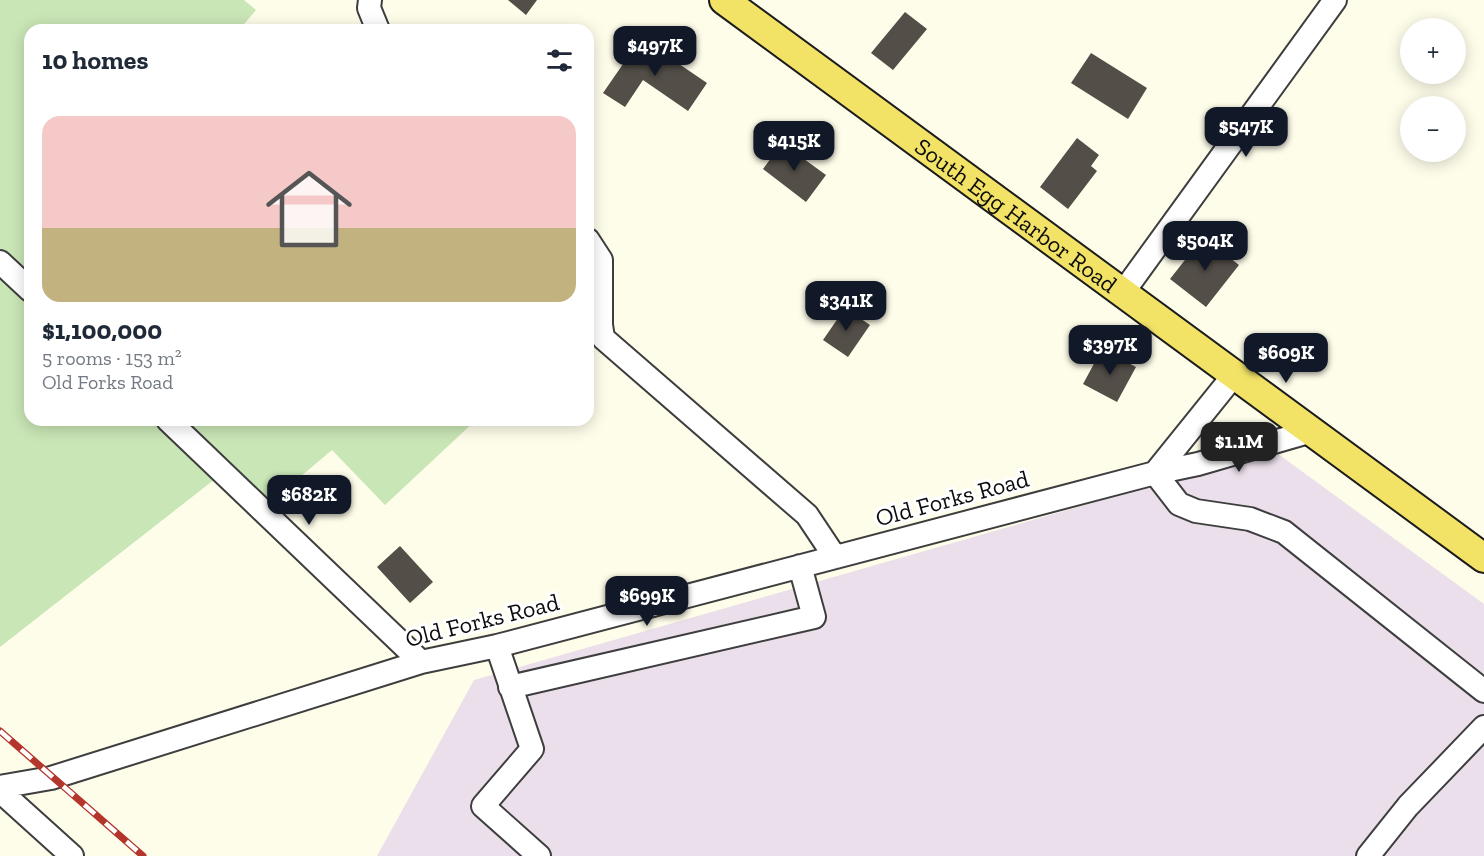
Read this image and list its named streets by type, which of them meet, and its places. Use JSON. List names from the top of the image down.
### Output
{
  "streets": {
    "main road": ["South Egg Harbor Road"],
    "street": ["Old Forks Road"]
  },
  "crossings": [
    ["South Egg Harbor Road", "Old Forks Road"]
  ],
  "page": {
    "map_buttons": ["+", "−"],
    "heading": "10 homes",
    "price": [
      "$497K",
      "$547K",
      "$415K",
      "$504K",
      "$341K",
      "$397K",
      "$609K",
      "$1.1M",
      "$682K",
      "$699K"
    ],
    "list": [
      {
        "name": "$1,100,000",
        "note": "5 rooms · 153 m² · Old Forks Road"
      }
    ]
  }
}
